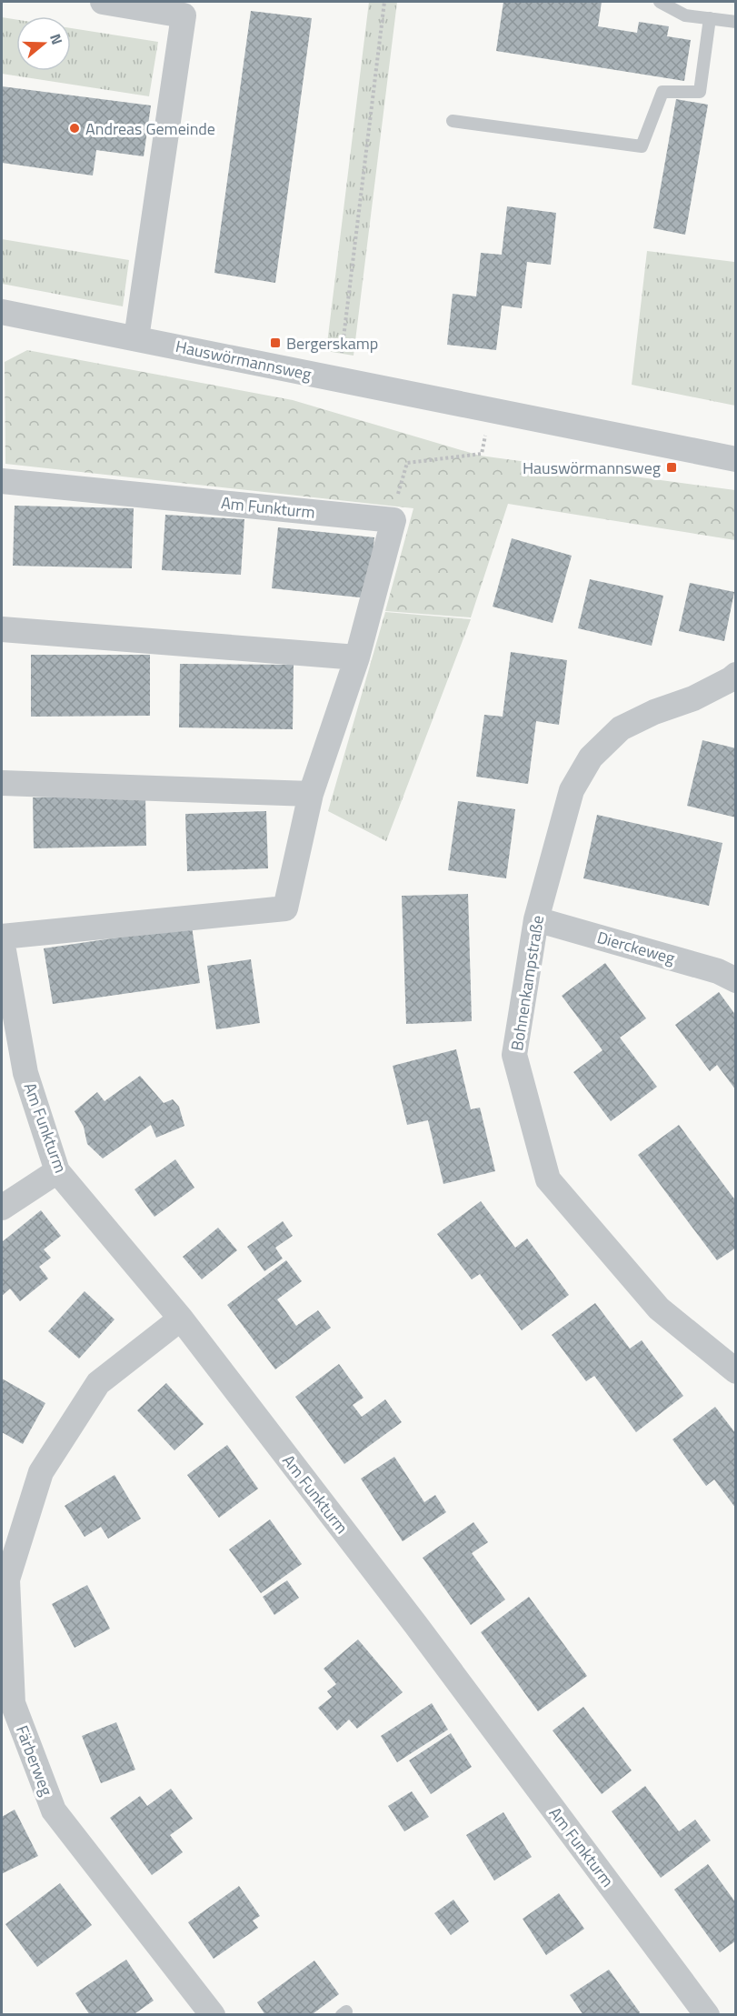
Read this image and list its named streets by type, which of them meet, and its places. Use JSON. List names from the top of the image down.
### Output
{
  "streets": {
    "street": [
      "Hauswörmannsweg",
      "Am Funkturm",
      "Dierckeweg",
      "Bohnenkampstraße",
      "Färberweg"
    ]
  },
  "crossings": [
    ["Am Funkturm", "Färberweg"],
    ["Dierckeweg", "Bohnenkampstraße"]
  ],
  "places": {
    "other": ["Andreas Gemeinde"],
    "transit": ["Bergerskamp", "Hauswörmannsweg"]
  },
  "north": "right"
}
